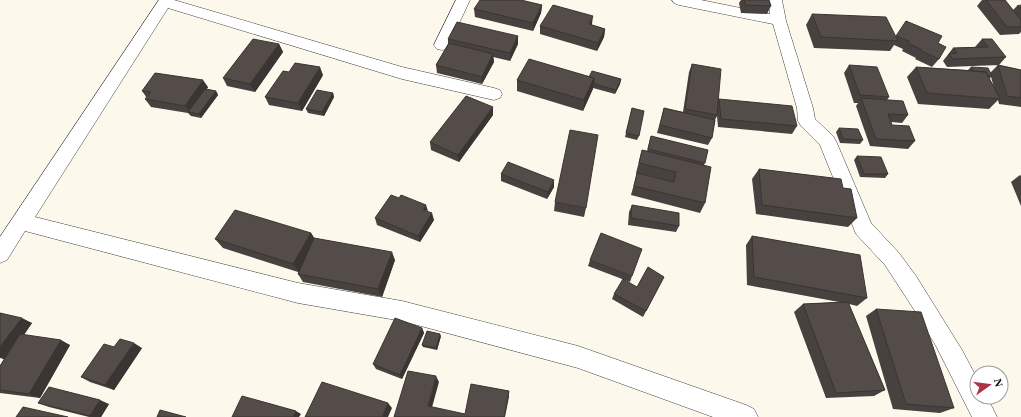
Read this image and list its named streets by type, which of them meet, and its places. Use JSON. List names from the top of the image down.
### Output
{
  "north": "right"
}
